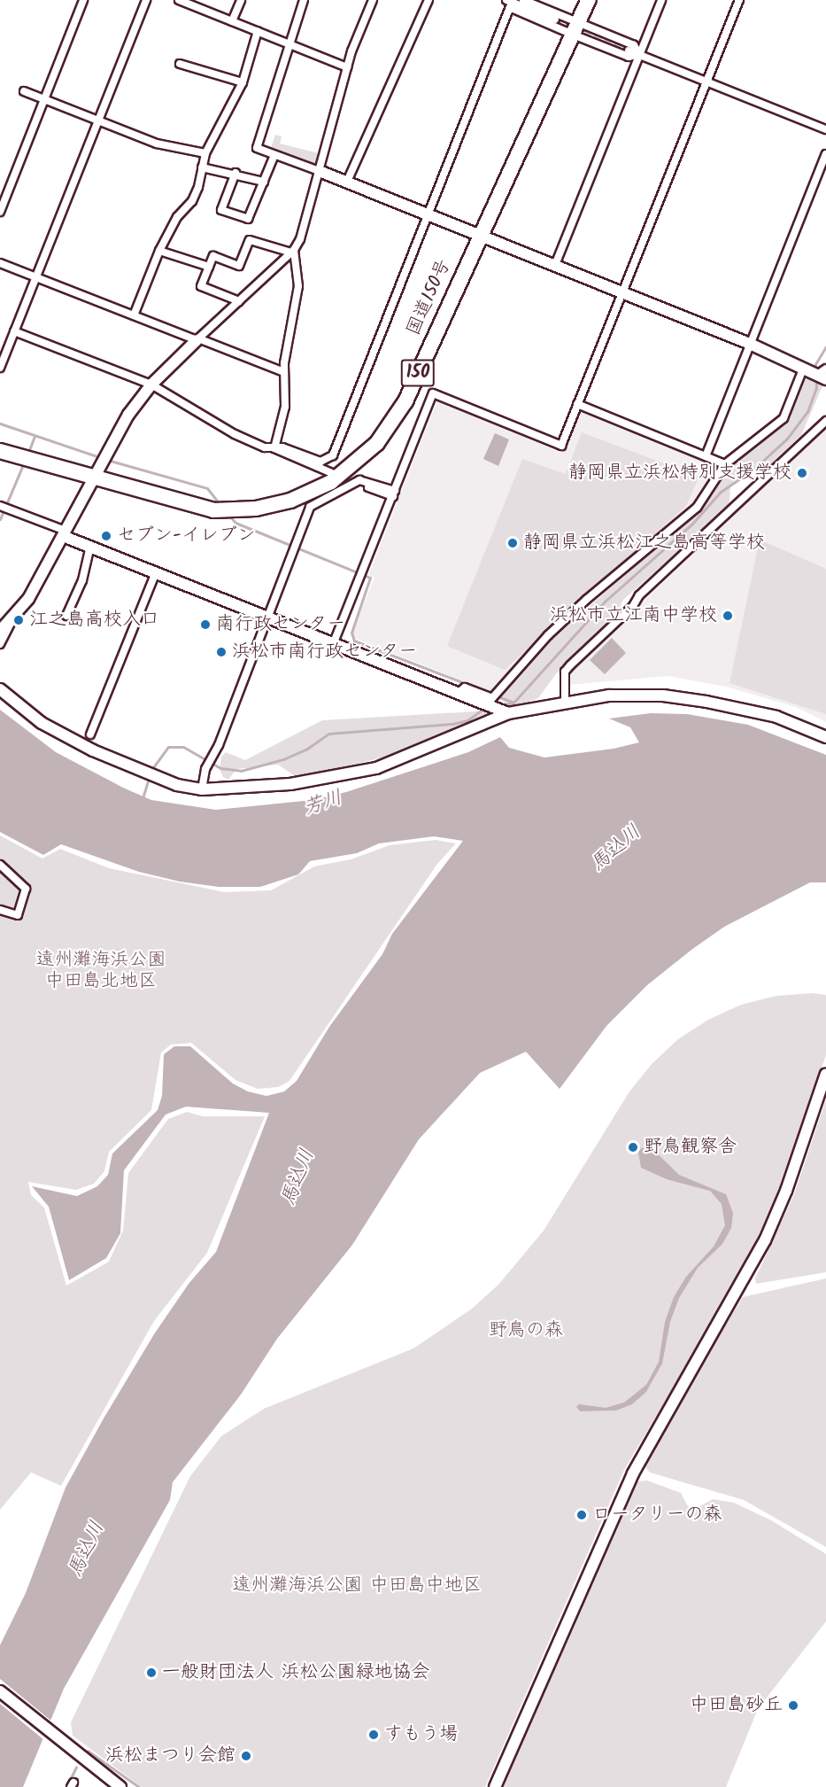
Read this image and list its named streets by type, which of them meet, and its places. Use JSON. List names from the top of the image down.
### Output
{
  "streets": {
    "highway": ["国道150号", "150"]
  },
  "water": ["芳川", "馬込川"],
  "parks": ["遠州灘海浜公園 中田島北地区", "野鳥の森", "遠州灘海浜公園 中田島中地区"],
  "places": [
    "静岡県立浜松特別支援学校",
    "セブン-イレブン",
    "静岡県立浜松江之島高等学校",
    "浜松市立江南中学校",
    "江之島高校入口",
    "南行政センター",
    "浜松市南行政センター",
    "野鳥観察舎",
    "ロータリーの森",
    "一般財団法人 浜松公園緑地協会",
    "中田島砂丘",
    "すもう場",
    "浜松まつり会館"
  ]
}
